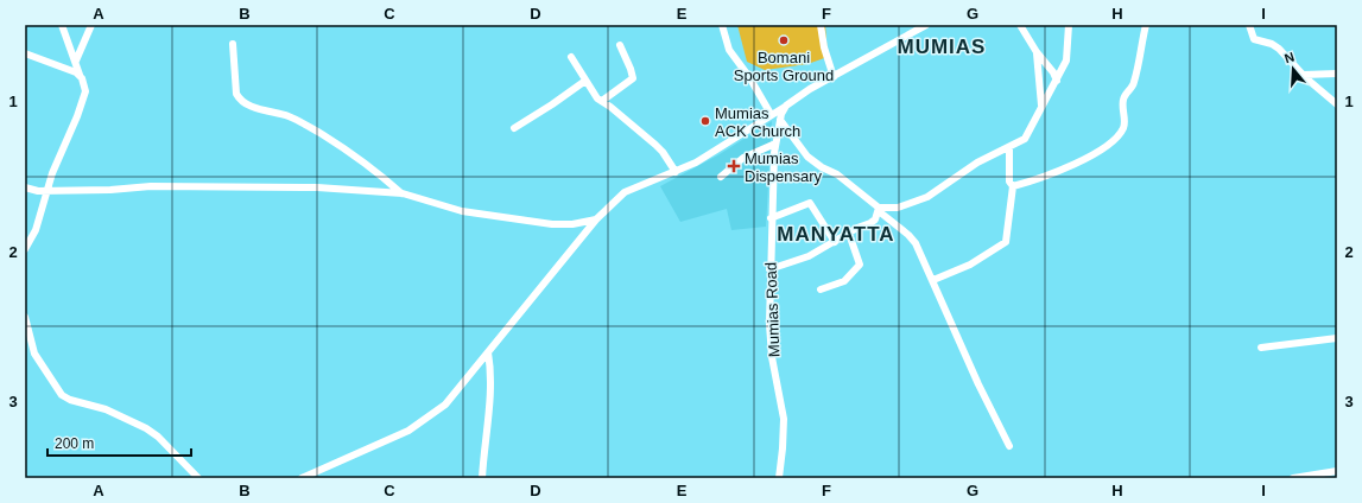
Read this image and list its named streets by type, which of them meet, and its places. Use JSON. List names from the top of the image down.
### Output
{
  "streets": {
    "street": ["Mumias Road"]
  },
  "districts": ["MUMIAS", "MANYATTA"],
  "places": {
    "other": ["Bomani Sports Ground", "Mumias ACK Church"],
    "health": ["Mumias Dispensary"]
  },
  "scale_bar": "200 m",
  "north": "top",
  "grid": {
    "columns": [
      "A",
      "B",
      "C",
      "D",
      "E",
      "F",
      "G",
      "H",
      "I"
    ],
    "rows": ["1", "2", "3"]
  }
}
